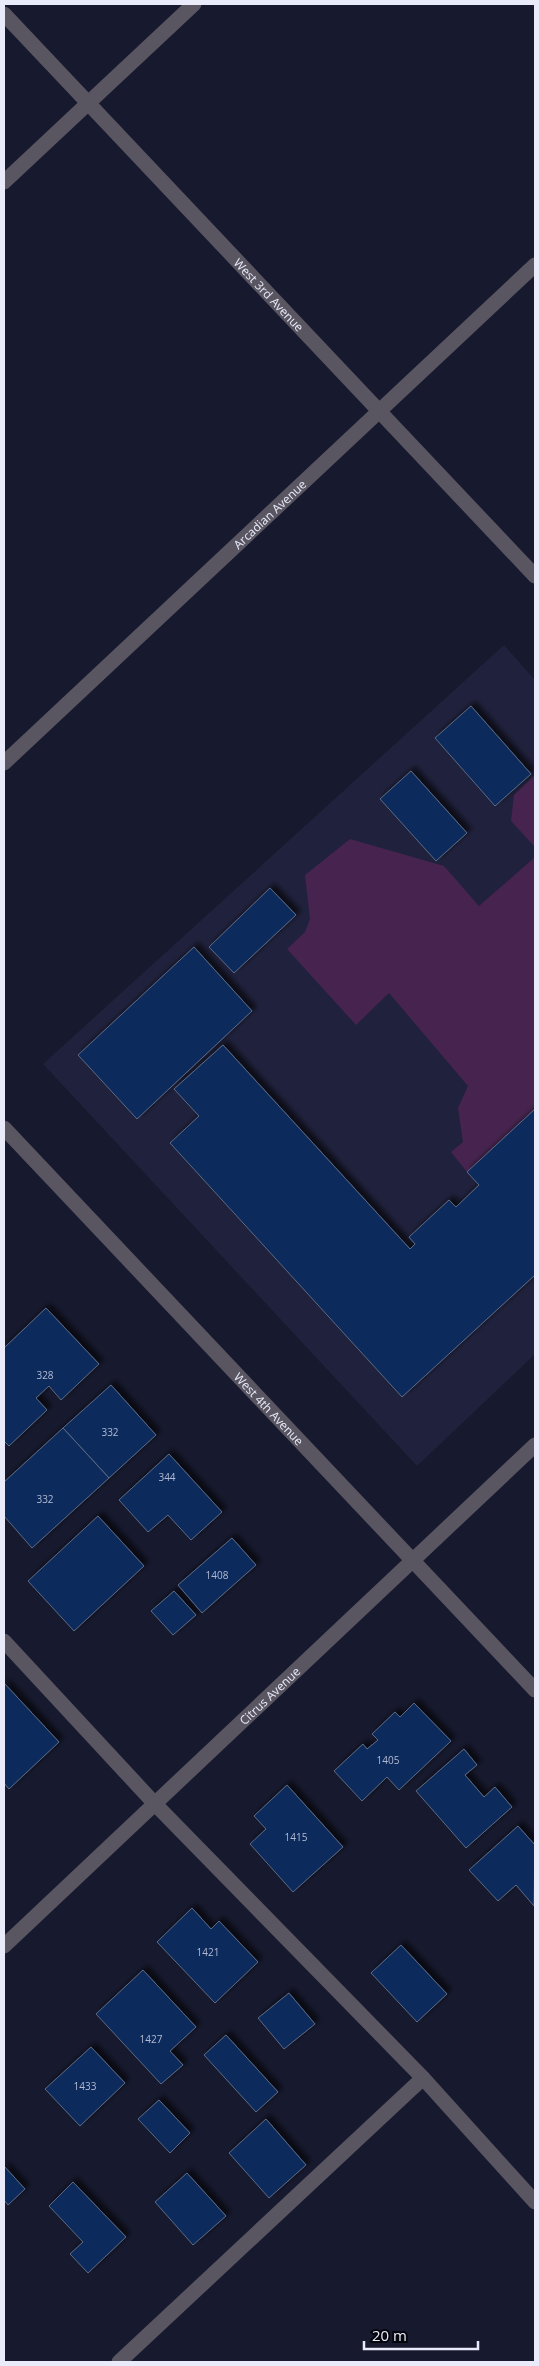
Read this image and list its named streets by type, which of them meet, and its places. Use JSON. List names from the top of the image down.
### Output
{
  "streets": {
    "street": [
      "West 3rd Avenue",
      "Arcadian Avenue",
      "West 4th Avenue",
      "Citrus Avenue"
    ]
  },
  "crossings": [
    ["West 3rd Avenue", "Arcadian Avenue"],
    ["West 4th Avenue", "Citrus Avenue"]
  ],
  "house_numbers": [
    "328",
    "332",
    "344",
    "332",
    "1408",
    "1405",
    "1415",
    "1421",
    "1427",
    "1433"
  ],
  "scale_bar": "20 m"
}
